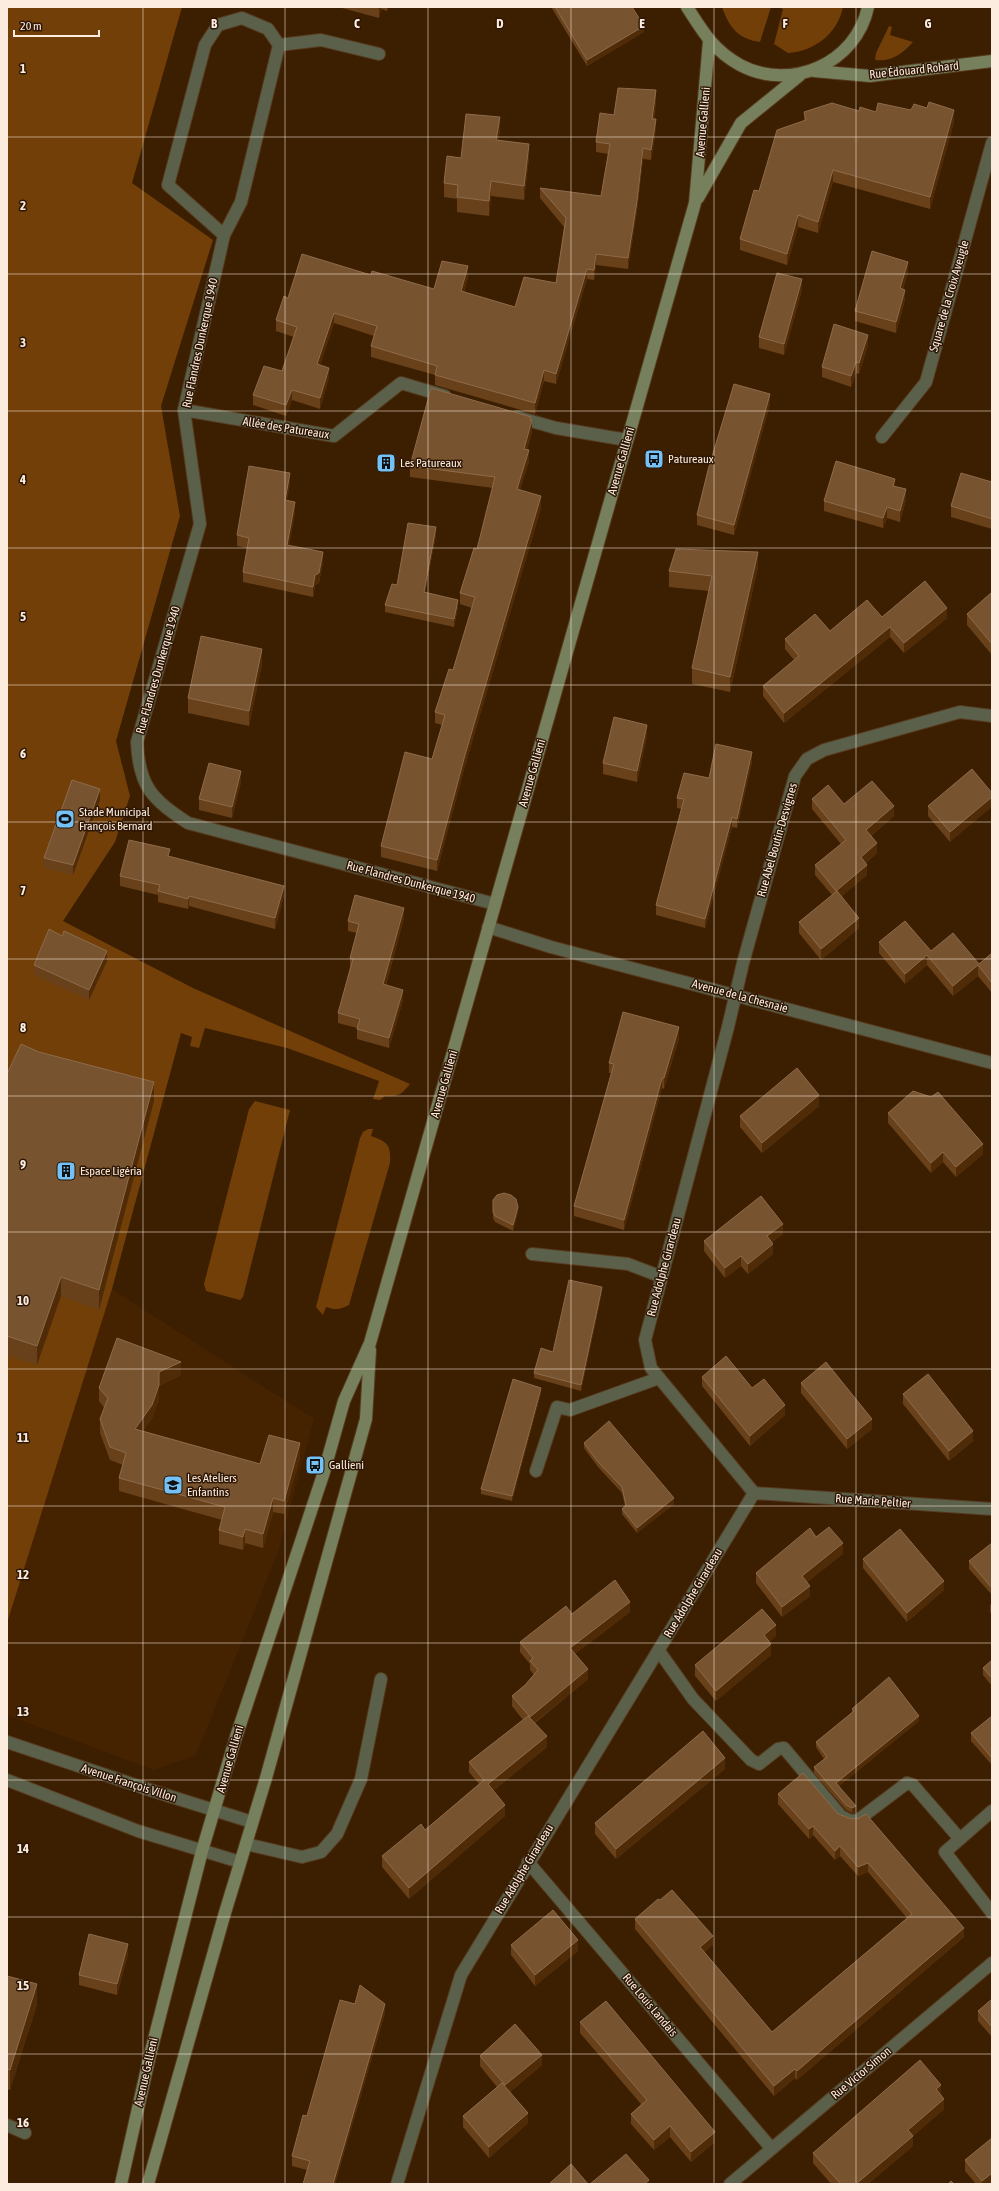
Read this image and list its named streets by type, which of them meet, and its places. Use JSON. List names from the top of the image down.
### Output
{
  "streets": {
    "main road": ["Rue Édouard Rohard", "Avenue Gallieni"],
    "street": [
      "Square de la Croix Aveugle",
      "Rue Flandres Dunkerque 1940",
      "Allée des Patureaux",
      "Rue Abel Boutin-Desvignes",
      "Avenue de la Chesnaie",
      "Rue Adolphe Girardeau",
      "Rue Marie Peltier",
      "Avenue François Villon",
      "Rue Louis Landais",
      "Rue Victor Simon"
    ]
  },
  "crossings": [
    ["Rue Édouard Rohard", "Avenue Gallieni"],
    ["Avenue Gallieni", "Rue Flandres Dunkerque 1940"],
    ["Avenue Gallieni", "Avenue de la Chesnaie"],
    ["Avenue Gallieni", "Avenue François Villon"],
    ["Rue Flandres Dunkerque 1940", "Allée des Patureaux"],
    ["Rue Abel Boutin-Desvignes", "Avenue de la Chesnaie"],
    ["Rue Abel Boutin-Desvignes", "Rue Adolphe Girardeau"],
    ["Avenue de la Chesnaie", "Rue Adolphe Girardeau"],
    ["Rue Adolphe Girardeau", "Rue Marie Peltier"],
    ["Rue Adolphe Girardeau", "Rue Louis Landais"],
    ["Rue Louis Landais", "Rue Victor Simon"]
  ],
  "places": {
    "bus stop": ["Patureaux", "Gallieni"],
    "building": ["Les Patureaux", "Espace Ligéria"],
    "sports": ["Stade Municipal François Bernard"],
    "school or university": ["Les Ateliers Enfantins"]
  },
  "scale_bar": "20 m",
  "grid": {
    "columns": [
      "B",
      "C",
      "D",
      "E",
      "F",
      "G"
    ],
    "rows": [
      "1",
      "2",
      "3",
      "4",
      "5",
      "6",
      "7",
      "8",
      "9",
      "10",
      "11",
      "12",
      "13",
      "14",
      "15",
      "16"
    ]
  }
}
